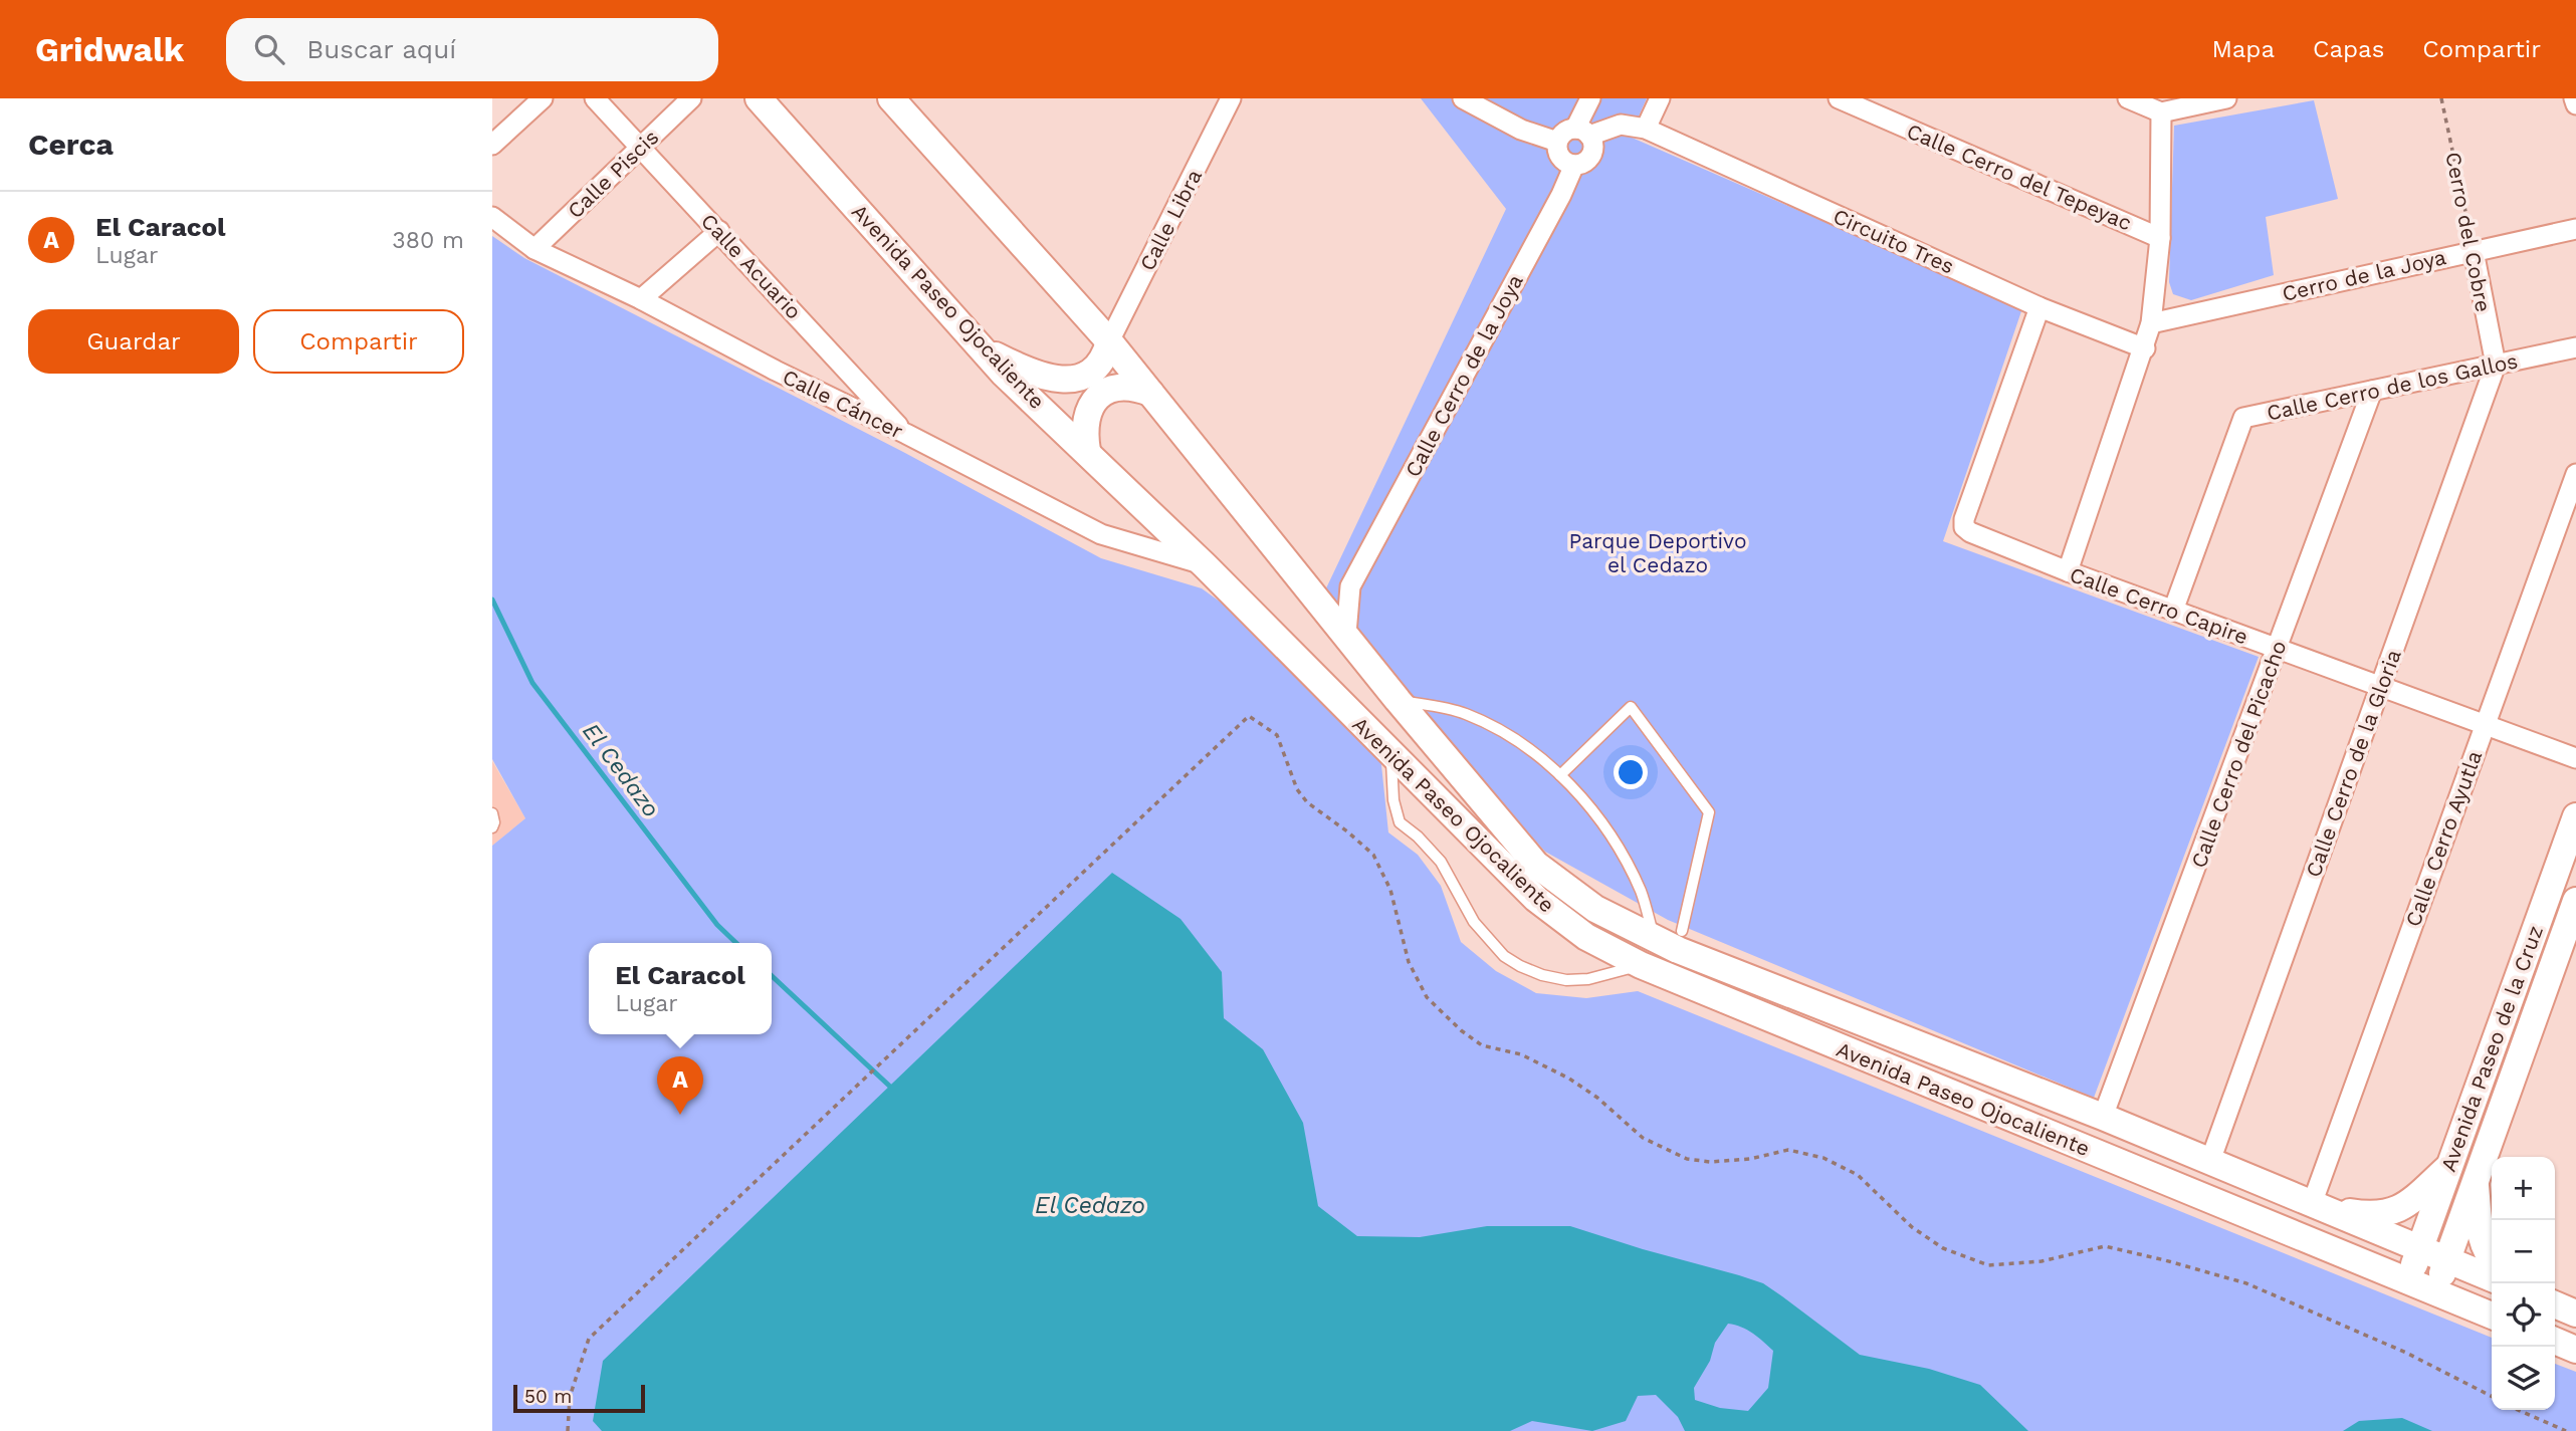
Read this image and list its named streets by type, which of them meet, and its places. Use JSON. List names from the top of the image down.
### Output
{
  "streets": {
    "main road": ["Avenida Paseo Ojocaliente", "Avenida Paseo de la Cruz"],
    "street": [
      "Calle Piscis",
      "Calle Cerro del Tepeyac",
      "Calle Libra",
      "Cerro del Cobre",
      "Circuito Tres",
      "Calle Acuario",
      "Cerro de la Joya",
      "Calle Cerro de la Joya",
      "Calle Cerro de los Gallos",
      "Calle Cáncer",
      "Calle Cerro Capire",
      "Calle Cerro del Picacho",
      "Calle Cerro de la Gloria",
      "Calle Cerro Ayutla"
    ]
  },
  "crossings": [
    ["Calle Piscis", "Calle Acuario"],
    ["Calle Piscis", "Calle Cáncer"],
    ["Calle Libra", "Avenida Paseo Ojocaliente"],
    ["Cerro del Cobre", "Cerro de la Joya"],
    ["Cerro del Cobre", "Calle Cerro de los Gallos"],
    ["Cerro del Cobre", "Calle Cerro de la Gloria"],
    ["Circuito Tres", "Calle Cerro Capire"],
    ["Calle Acuario", "Calle Cáncer"],
    ["Avenida Paseo Ojocaliente", "Calle Cáncer"],
    ["Avenida Paseo Ojocaliente", "Calle Cerro del Picacho"],
    ["Avenida Paseo Ojocaliente", "Calle Cerro de la Gloria"],
    ["Avenida Paseo Ojocaliente", "Calle Cerro Ayutla"],
    ["Avenida Paseo Ojocaliente", "Avenida Paseo de la Cruz"],
    ["Calle Cerro de los Gallos", "Calle Cerro Capire"],
    ["Calle Cerro de los Gallos", "Calle Cerro del Picacho"],
    ["Calle Cerro de los Gallos", "Calle Cerro de la Gloria"],
    ["Calle Cerro Capire", "Calle Cerro del Picacho"],
    ["Calle Cerro Capire", "Calle Cerro de la Gloria"],
    ["Calle Cerro Capire", "Calle Cerro Ayutla"]
  ],
  "water": ["El Cedazo"],
  "parks": ["Parque Deportivo el Cedazo"],
  "scale_bar": "50 m",
  "page": {
    "header": "Gridwalk",
    "search": "Buscar aquí",
    "nav": ["Mapa", "Capas", "Compartir"],
    "heading": "Cerca",
    "list": [
      {
        "mark": "A",
        "name": "El Caracol",
        "note": "Lugar",
        "value": "380 m"
      }
    ],
    "buttons": ["Guardar", "Compartir"],
    "popup": ["El Caracol", "Lugar"],
    "pins": "A",
    "map_buttons": ["+", "−"],
    "scale": "50 m"
  }
}
